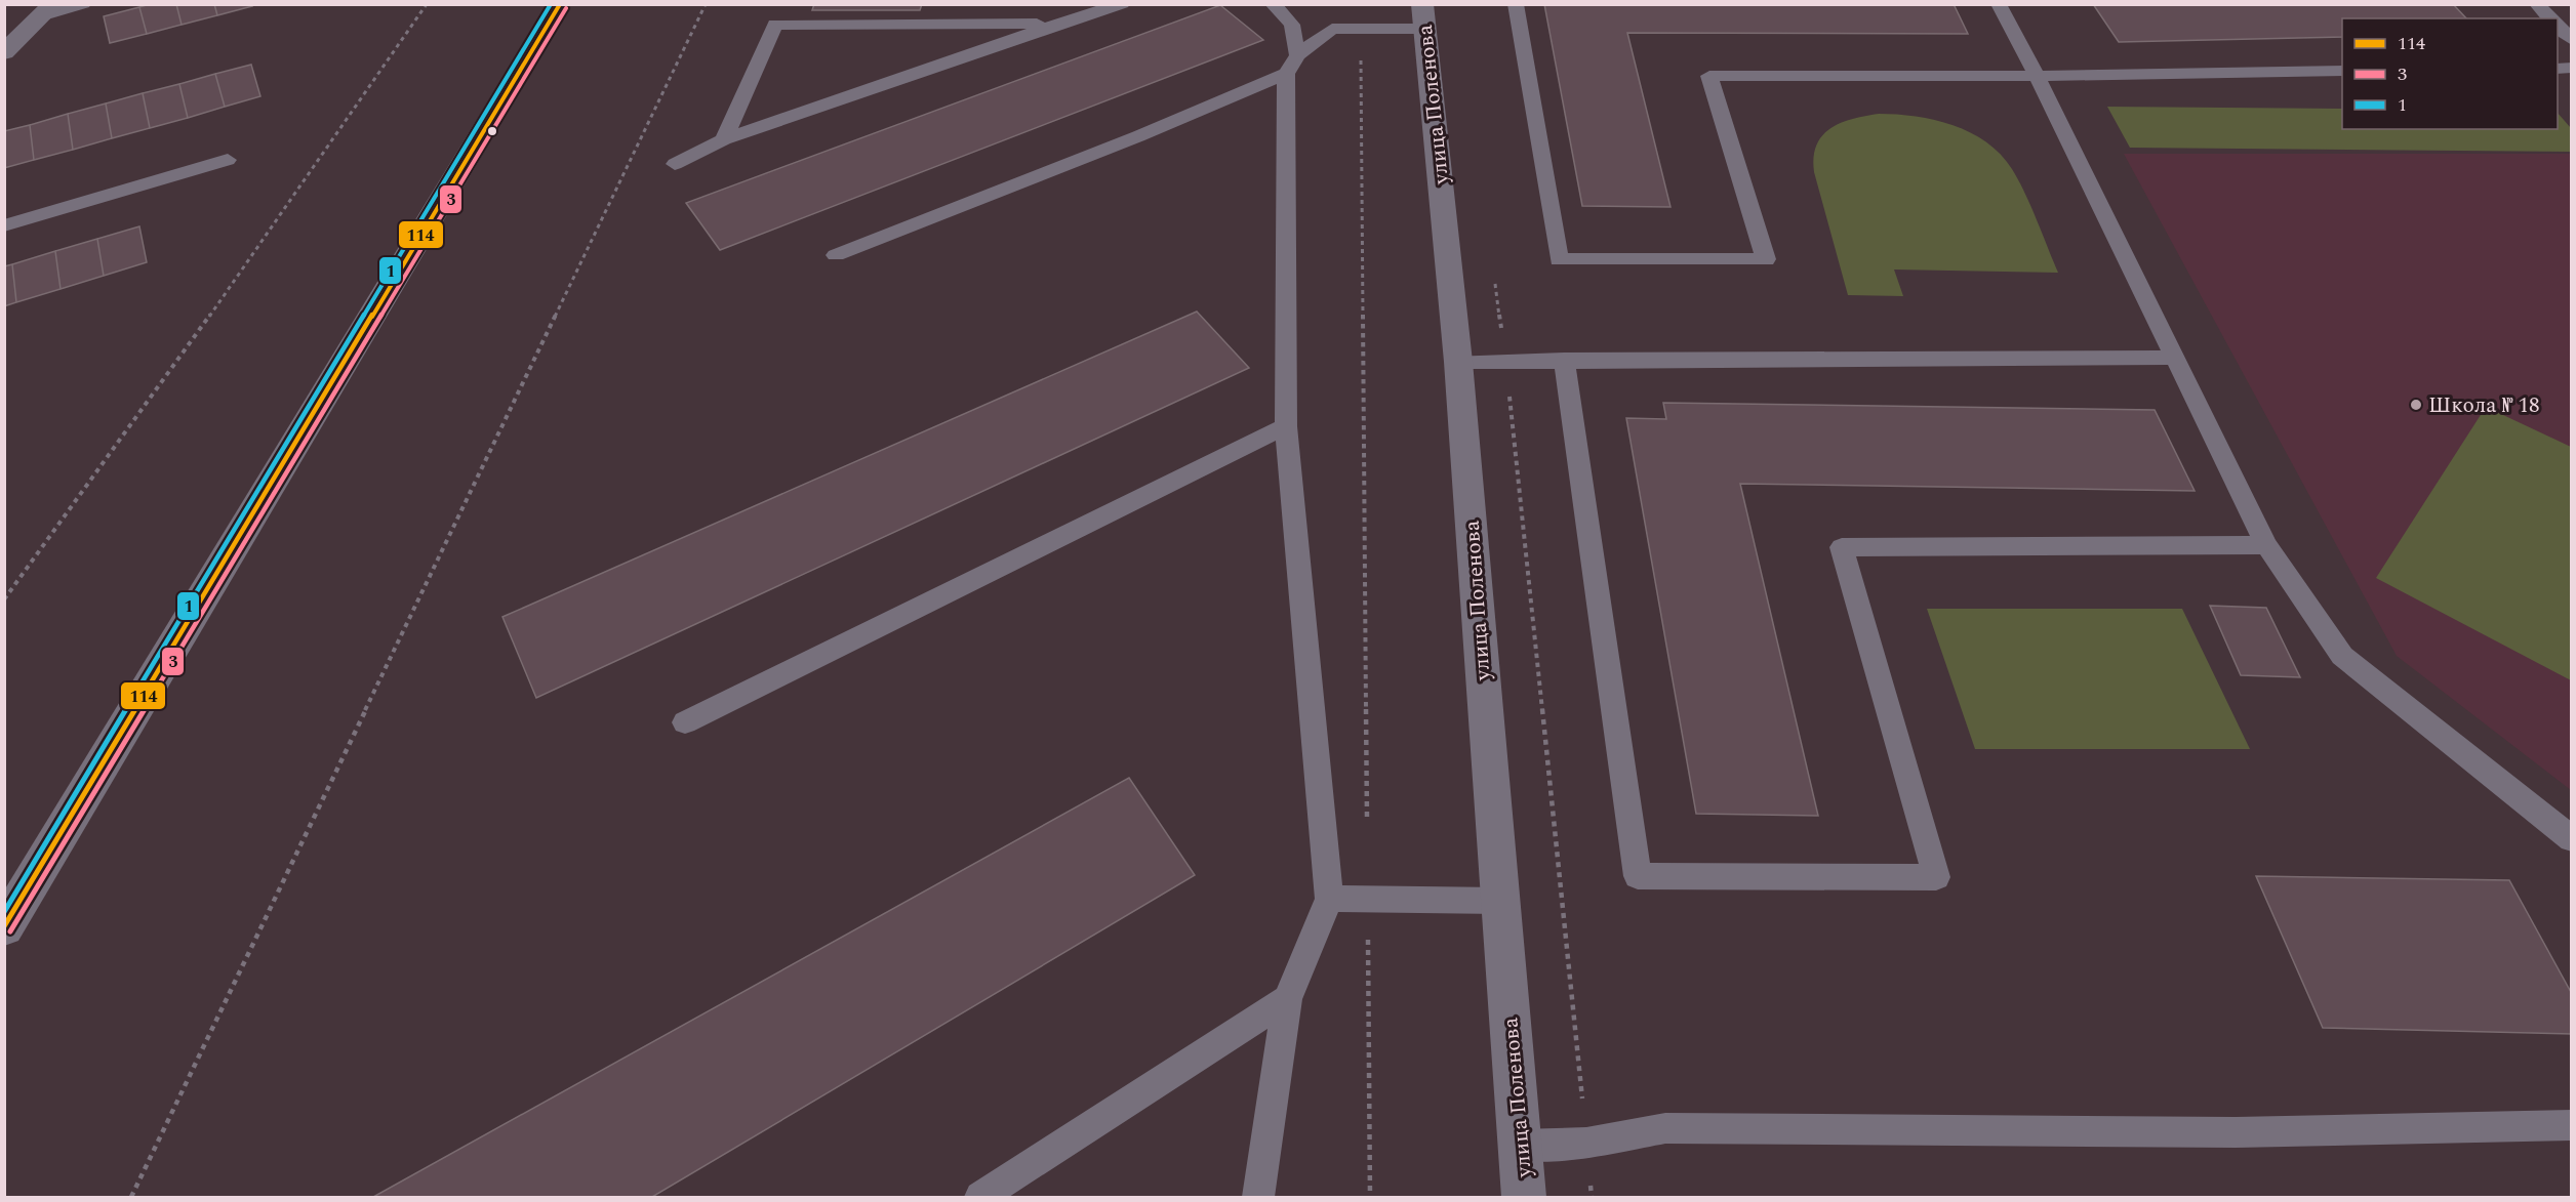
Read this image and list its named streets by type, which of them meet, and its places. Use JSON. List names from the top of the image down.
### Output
{
  "streets": {
    "street": ["улица Поленова"]
  },
  "places": ["Школа № 18"],
  "lines": ["transit line 114", "transit line 1", "transit line 3"],
  "legend": ["114", "3", "1"]
}
